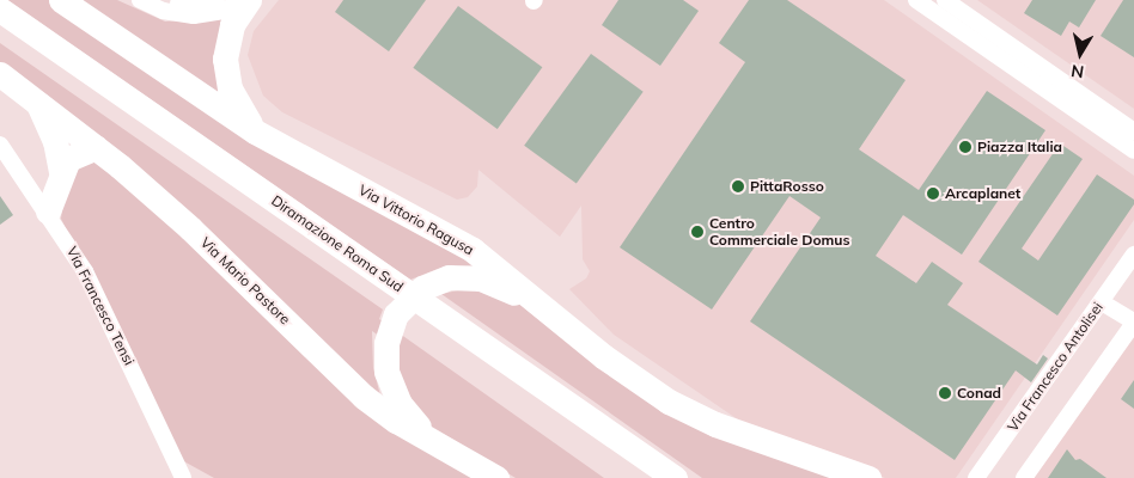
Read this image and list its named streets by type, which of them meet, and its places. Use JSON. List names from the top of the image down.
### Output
{
  "streets": {
    "highway": ["Via Vittorio Ragusa", "Diramazione Roma Sud", "Via Mario Pastore"],
    "street": ["Via Francesco Tensi", "Via Francesco Antolisei"]
  },
  "places": [
    "Piazza Italia",
    "PittaRosso",
    "Arcaplanet",
    "Centro Commerciale Domus",
    "Conad"
  ],
  "north": "bottom"
}
